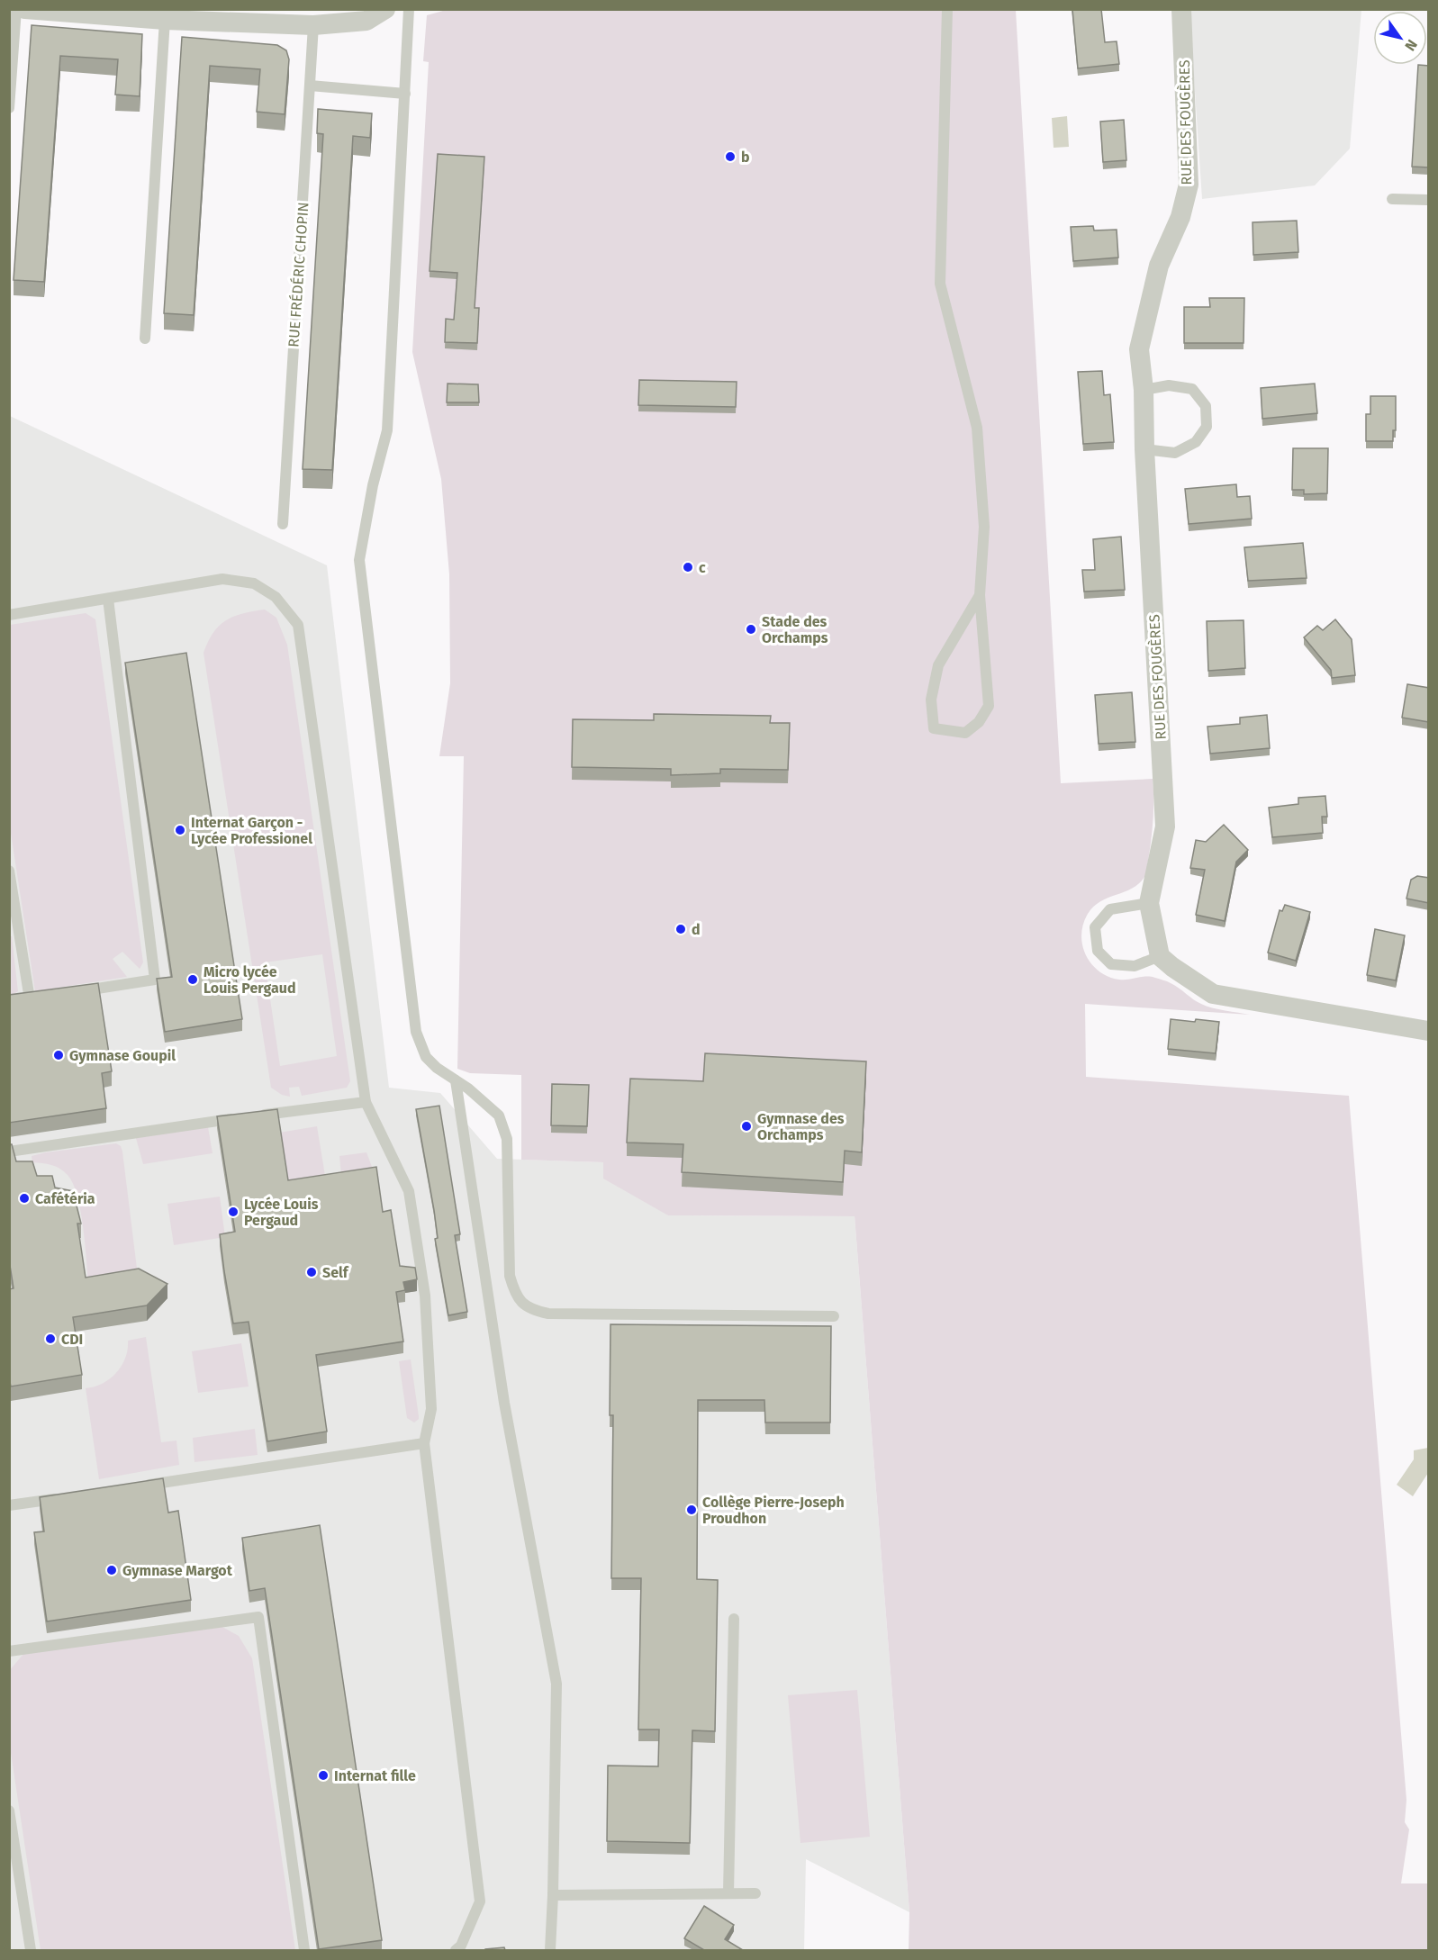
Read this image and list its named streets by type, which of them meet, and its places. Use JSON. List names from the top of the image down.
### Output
{
  "streets": {
    "street": ["RUE DES FOUGÈRES"],
    "lane": ["RUE FRÉDÉRIC CHOPIN"]
  },
  "places": [
    "b",
    "c",
    "Stade des Orchamps",
    "Internat Garçon - Lycée Professionel",
    "d",
    "Micro lycée Louis Pergaud",
    "Gymnase Goupil",
    "Gymnase des Orchamps",
    "Cafétéria",
    "Lycée Louis Pergaud",
    "Self",
    "CDI",
    "Collège Pierre-Joseph Proudhon",
    "Gymnase Margot",
    "Internat fille"
  ],
  "north": "bottom right"
}
